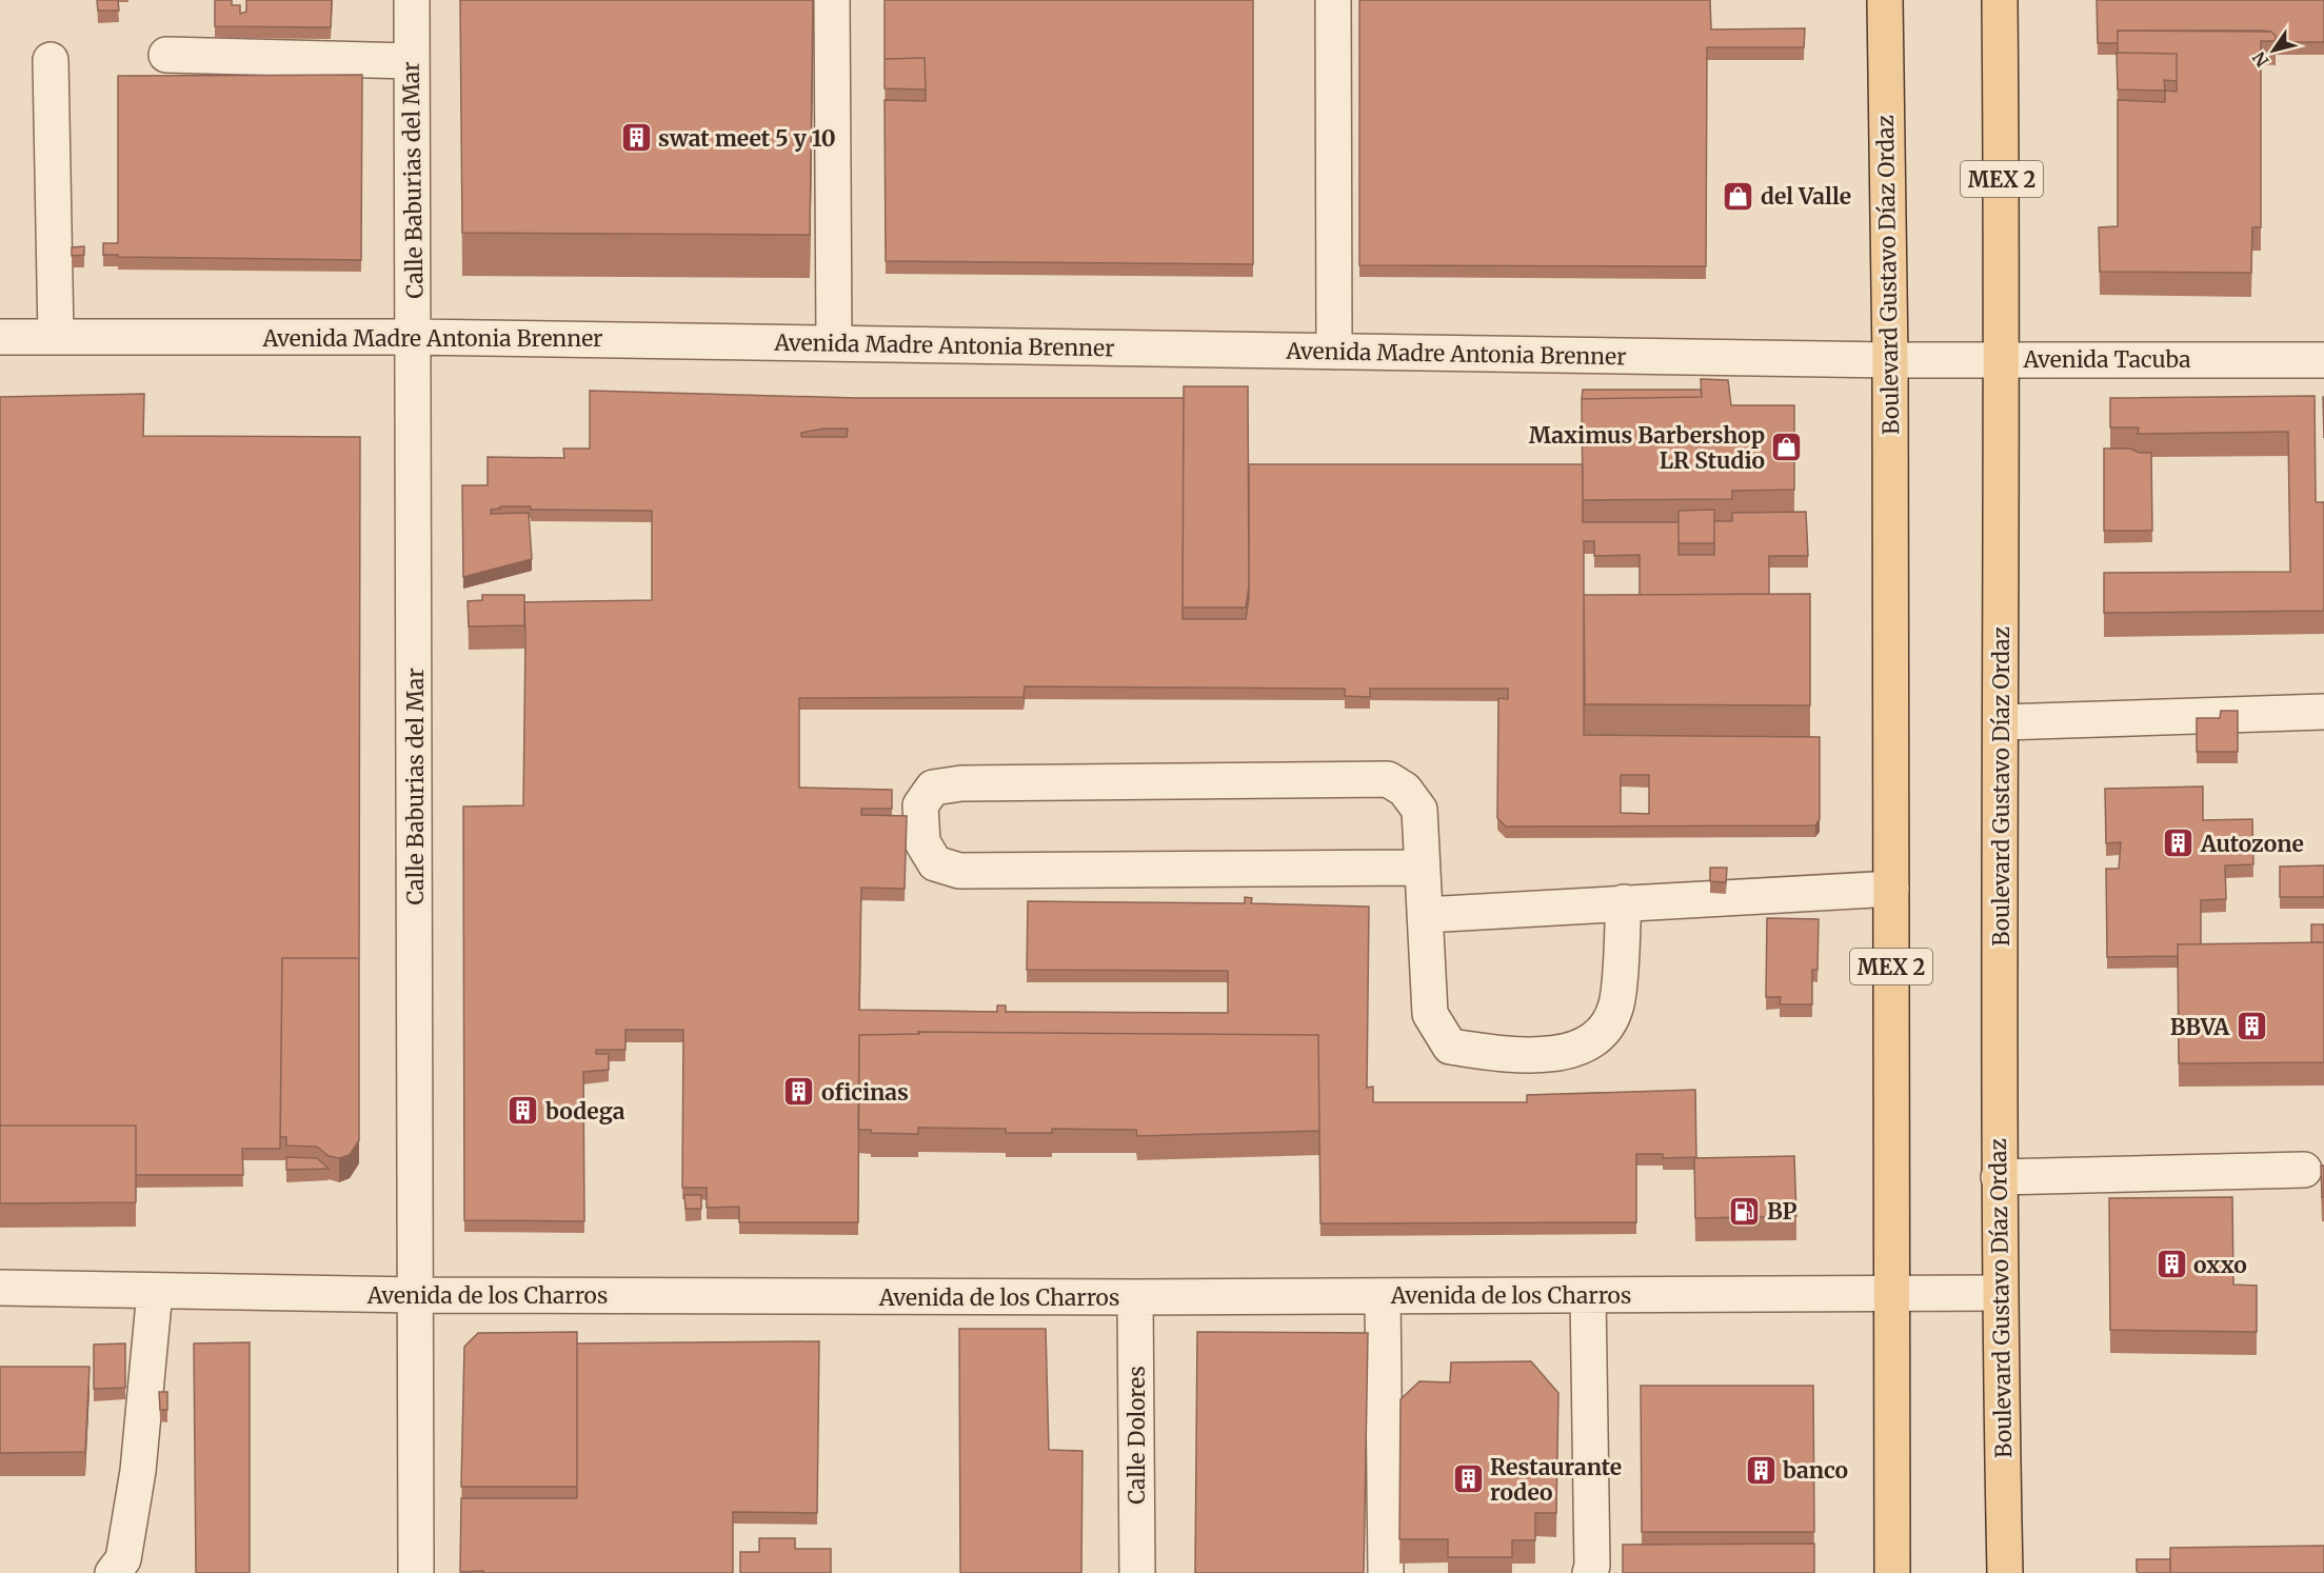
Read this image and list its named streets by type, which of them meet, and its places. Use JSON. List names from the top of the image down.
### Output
{
  "streets": {
    "main road": ["MEX 2", "Boulevard Gustavo Díaz Ordaz"],
    "street": [
      "Calle Baburias del Mar",
      "Avenida Madre Antonia Brenner",
      "Avenida Tacuba",
      "Avenida de los Charros",
      "Calle Dolores"
    ]
  },
  "crossings": [
    ["Calle Baburias del Mar", "Avenida Madre Antonia Brenner"],
    ["Calle Baburias del Mar", "Avenida de los Charros"],
    ["Boulevard Gustavo Díaz Ordaz", "Avenida Madre Antonia Brenner"],
    ["Boulevard Gustavo Díaz Ordaz", "Avenida Tacuba"],
    ["Boulevard Gustavo Díaz Ordaz", "Avenida de los Charros"],
    ["Avenida Madre Antonia Brenner", "Avenida Tacuba"],
    ["Avenida de los Charros", "Calle Dolores"]
  ],
  "places": {
    "building": [
      "swat meet 5 y 10",
      "Autozone",
      "BBVA",
      "oficinas",
      "bodega",
      "oxxo",
      "banco",
      "Restaurante rodeo"
    ],
    "shop": ["del Valle", "Maximus Barbershop LR Studio"],
    "fuel station": ["BP"]
  },
  "north": "bottom left"
}
